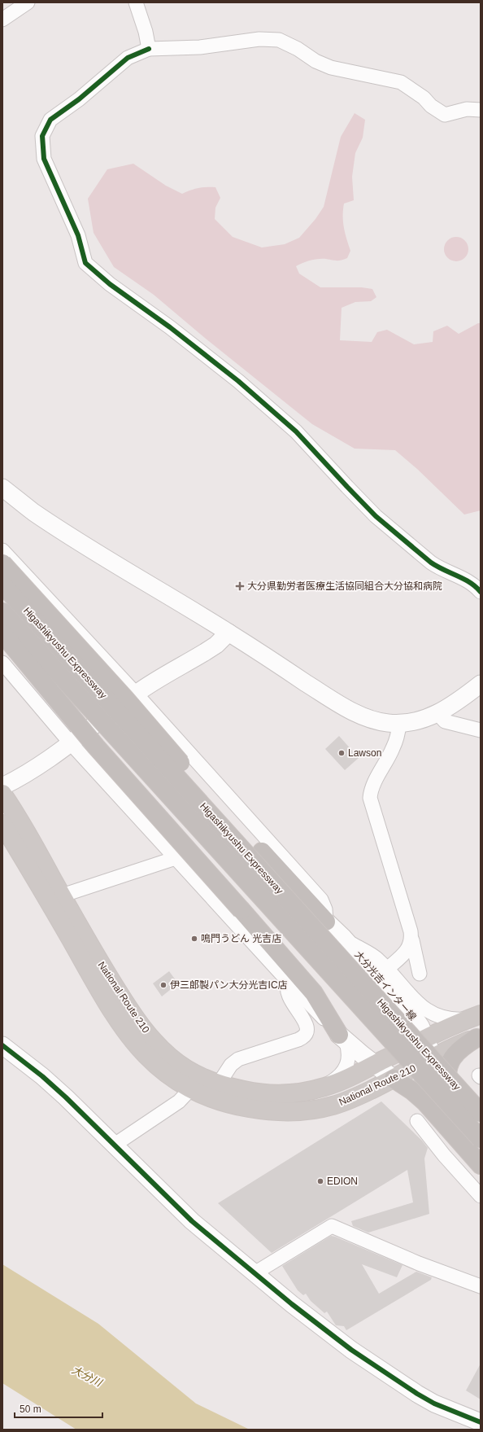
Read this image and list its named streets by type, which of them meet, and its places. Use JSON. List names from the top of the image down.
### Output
{
  "streets": {
    "highway": ["Higashikyushu Expressway", "National Route 210"],
    "main road": ["大分光吉インター線"]
  },
  "crossings": [
    ["大分光吉インター線", "National Route 210"]
  ],
  "water": ["大分川"],
  "places": {
    "health": ["大分県勤労者医療生活協同組合大分協和病院"],
    "other": [
      "Lawson",
      "鳴門うどん 光吉店",
      "伊三郎製パン大分光吉IC店",
      "EDION"
    ]
  },
  "scale_bar": "50 m"
}
